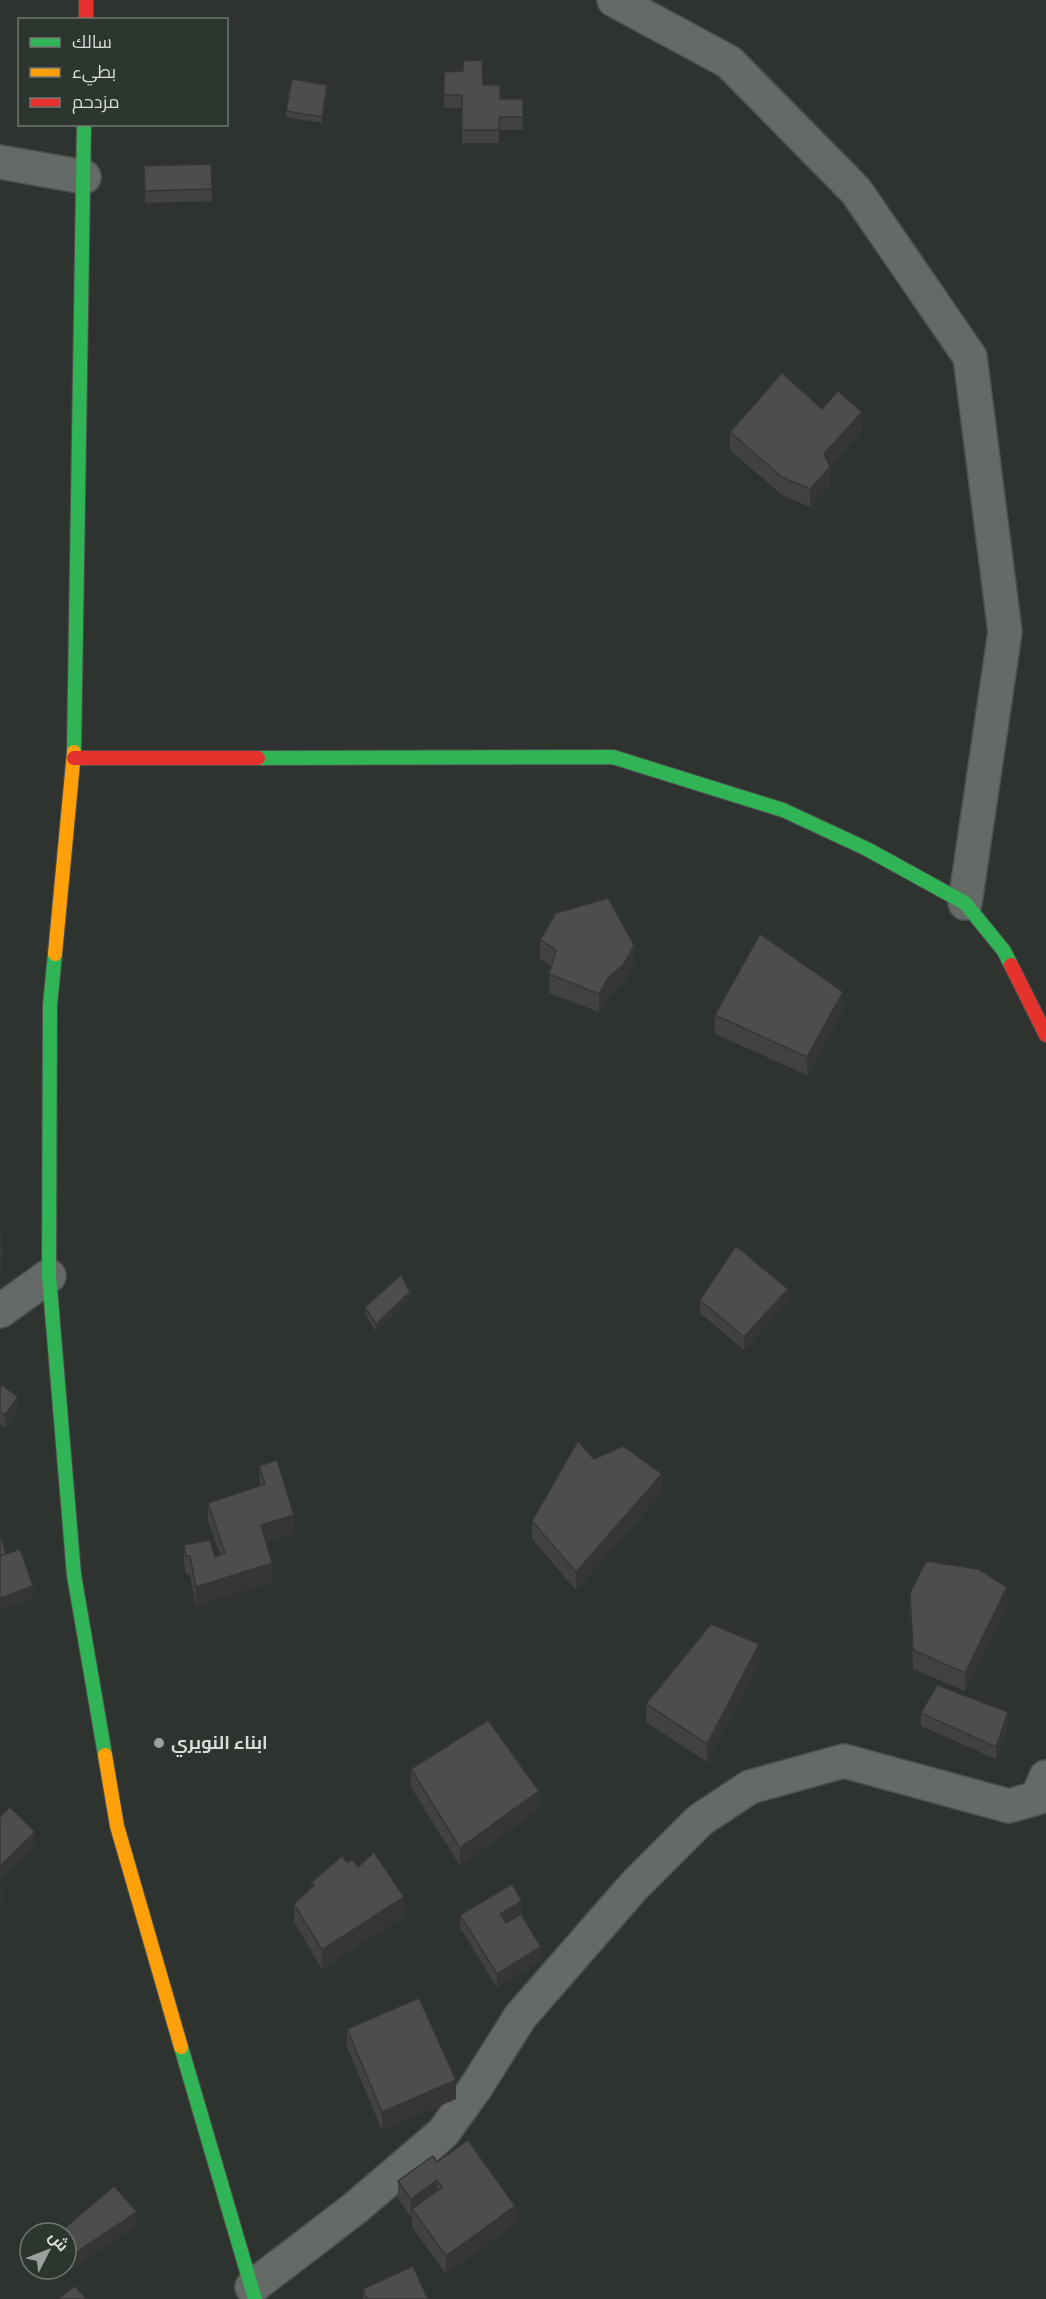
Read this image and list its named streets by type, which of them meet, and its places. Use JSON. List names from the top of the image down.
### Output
{
  "places": ["ابناء النويري"],
  "legend": ["سالك", "بطيء", "مزدحم"],
  "north": "top right"
}
